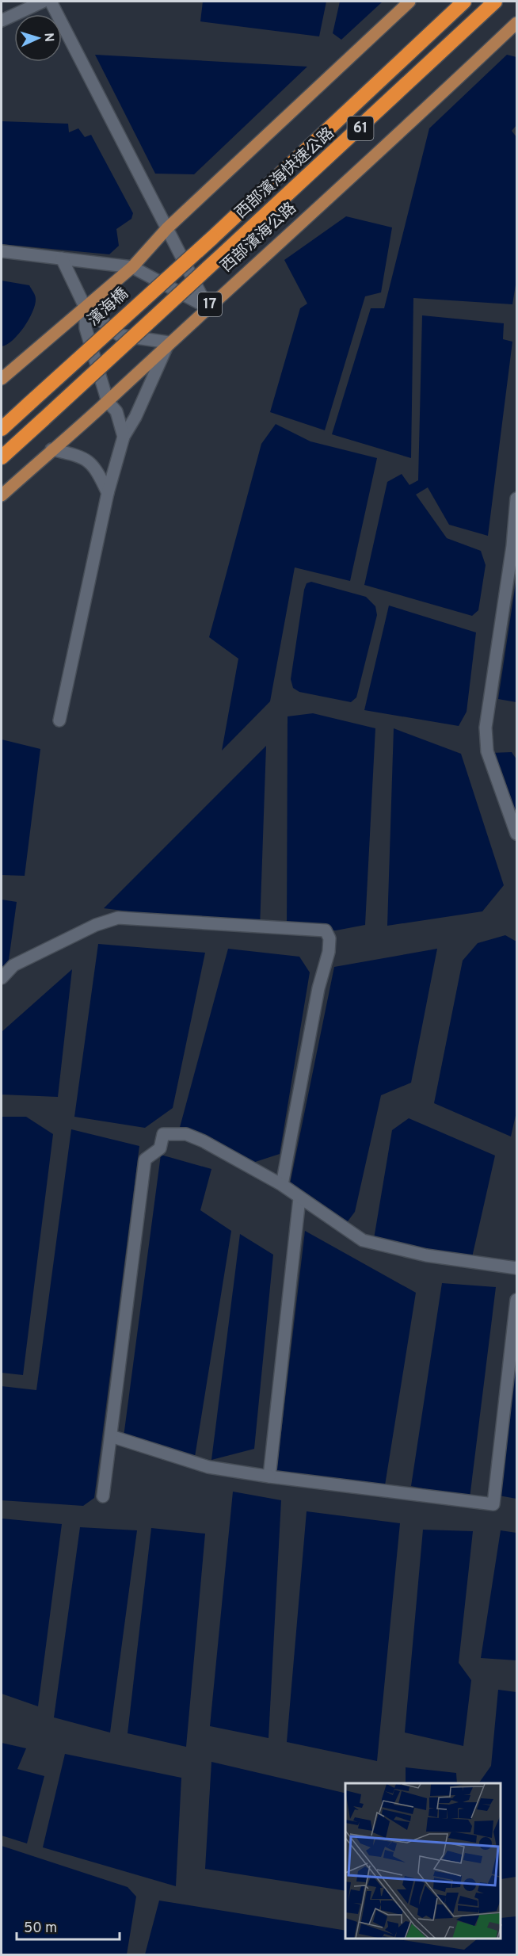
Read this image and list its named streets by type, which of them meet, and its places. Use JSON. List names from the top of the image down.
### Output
{
  "streets": {
    "highway": ["61", "西部濱海快速公路", "濱海橋"],
    "main road": ["西部濱海公路", "17"]
  },
  "crossings": [
    ["西部濱海快速公路", "濱海橋"]
  ],
  "scale_bar": "50 m",
  "north": "right"
}
